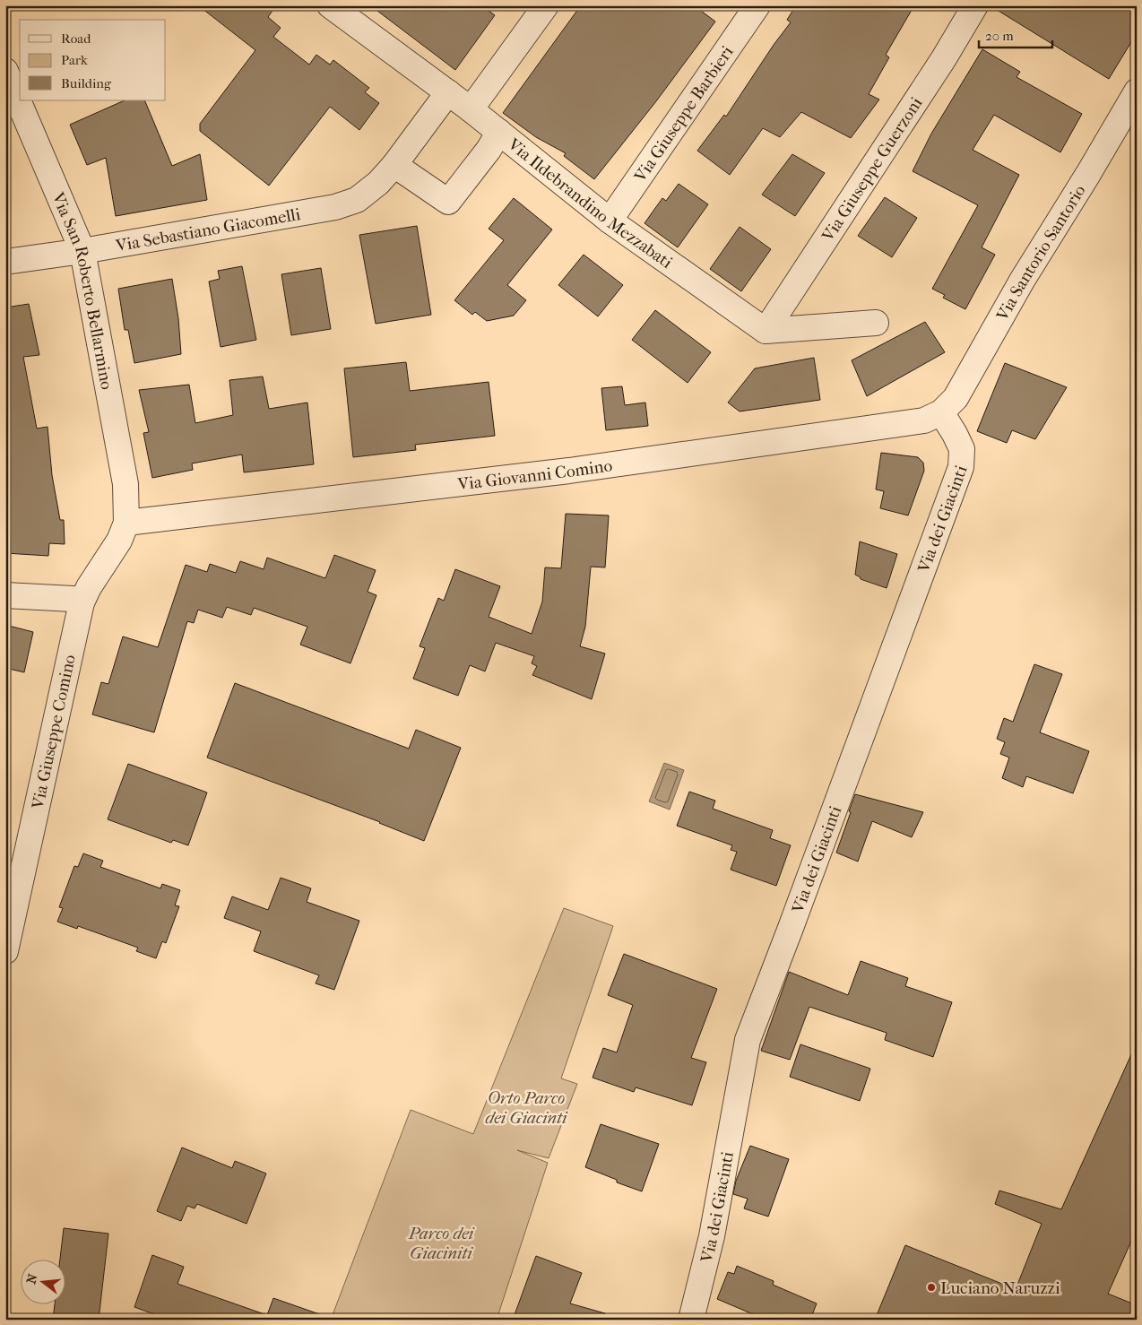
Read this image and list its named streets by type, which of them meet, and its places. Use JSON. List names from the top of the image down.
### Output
{
  "streets": {
    "street": [
      "Via Giuseppe Barbieri",
      "Via Giuseppe Guerzoni",
      "Via Ildebrandino Mezzabati",
      "Via Sebastiano Giacomelli",
      "Via Santorio Santorio",
      "Via San Roberto Bellarmino",
      "Via Giovanni Comino",
      "Via dei Giacinti",
      "Via Giuseppe Comino"
    ]
  },
  "crossings": [
    ["Via Giuseppe Barbieri", "Via Ildebrandino Mezzabati"],
    ["Via Giuseppe Guerzoni", "Via Ildebrandino Mezzabati"],
    ["Via Ildebrandino Mezzabati", "Via Sebastiano Giacomelli"],
    ["Via Sebastiano Giacomelli", "Via San Roberto Bellarmino"],
    ["Via Santorio Santorio", "Via Giovanni Comino"],
    ["Via Santorio Santorio", "Via dei Giacinti"],
    ["Via San Roberto Bellarmino", "Via Giovanni Comino"],
    ["Via San Roberto Bellarmino", "Via Giuseppe Comino"],
    ["Via Giovanni Comino", "Via dei Giacinti"],
    ["Via Giovanni Comino", "Via Giuseppe Comino"]
  ],
  "parks": ["Orto Parco dei Giacinti", "Parco dei Giaciniti"],
  "places": ["Luciano Naruzzi"],
  "legend": ["Road", "Park", "Building"],
  "scale_bar": "20 m",
  "north": "left"
}
